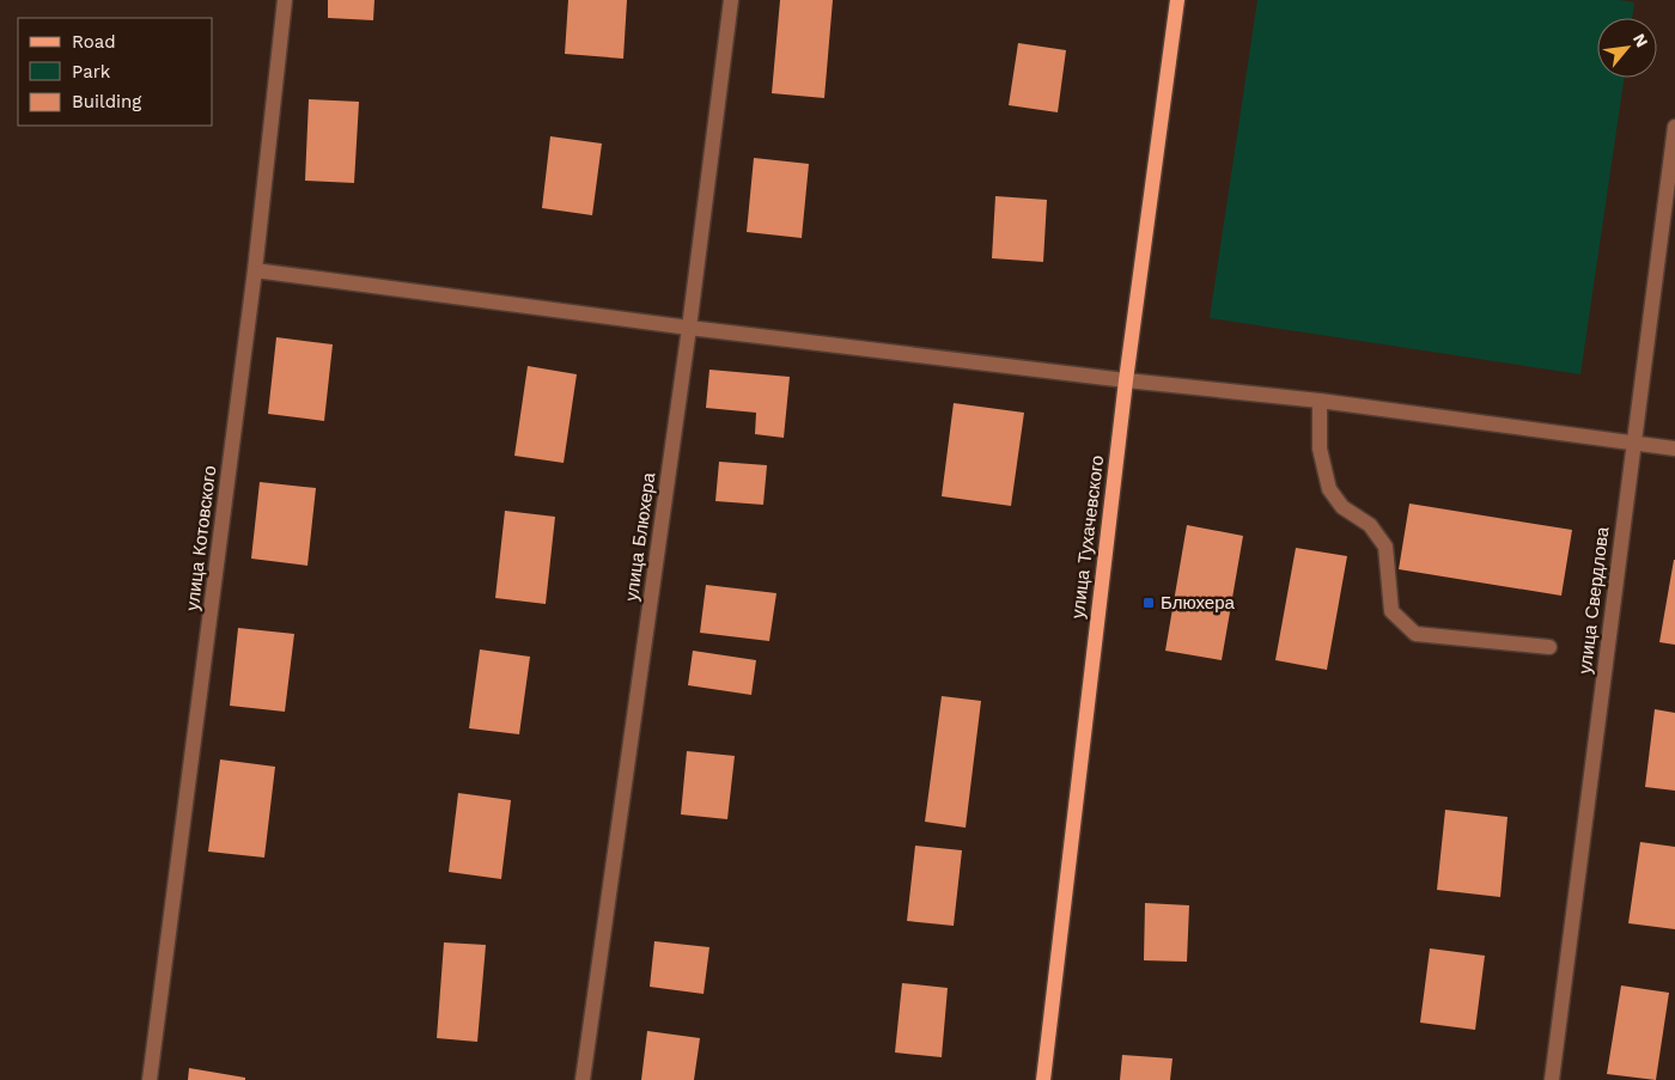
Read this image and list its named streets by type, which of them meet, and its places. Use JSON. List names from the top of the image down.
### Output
{
  "streets": {
    "main road": ["улица Тухачевского"],
    "street": ["улица Блюхера", "улица Котовского", "улица Свердлова"]
  },
  "places": {
    "transit": ["Блюхера"]
  },
  "legend": ["Road", "Park", "Building"],
  "north": "top right"
}
